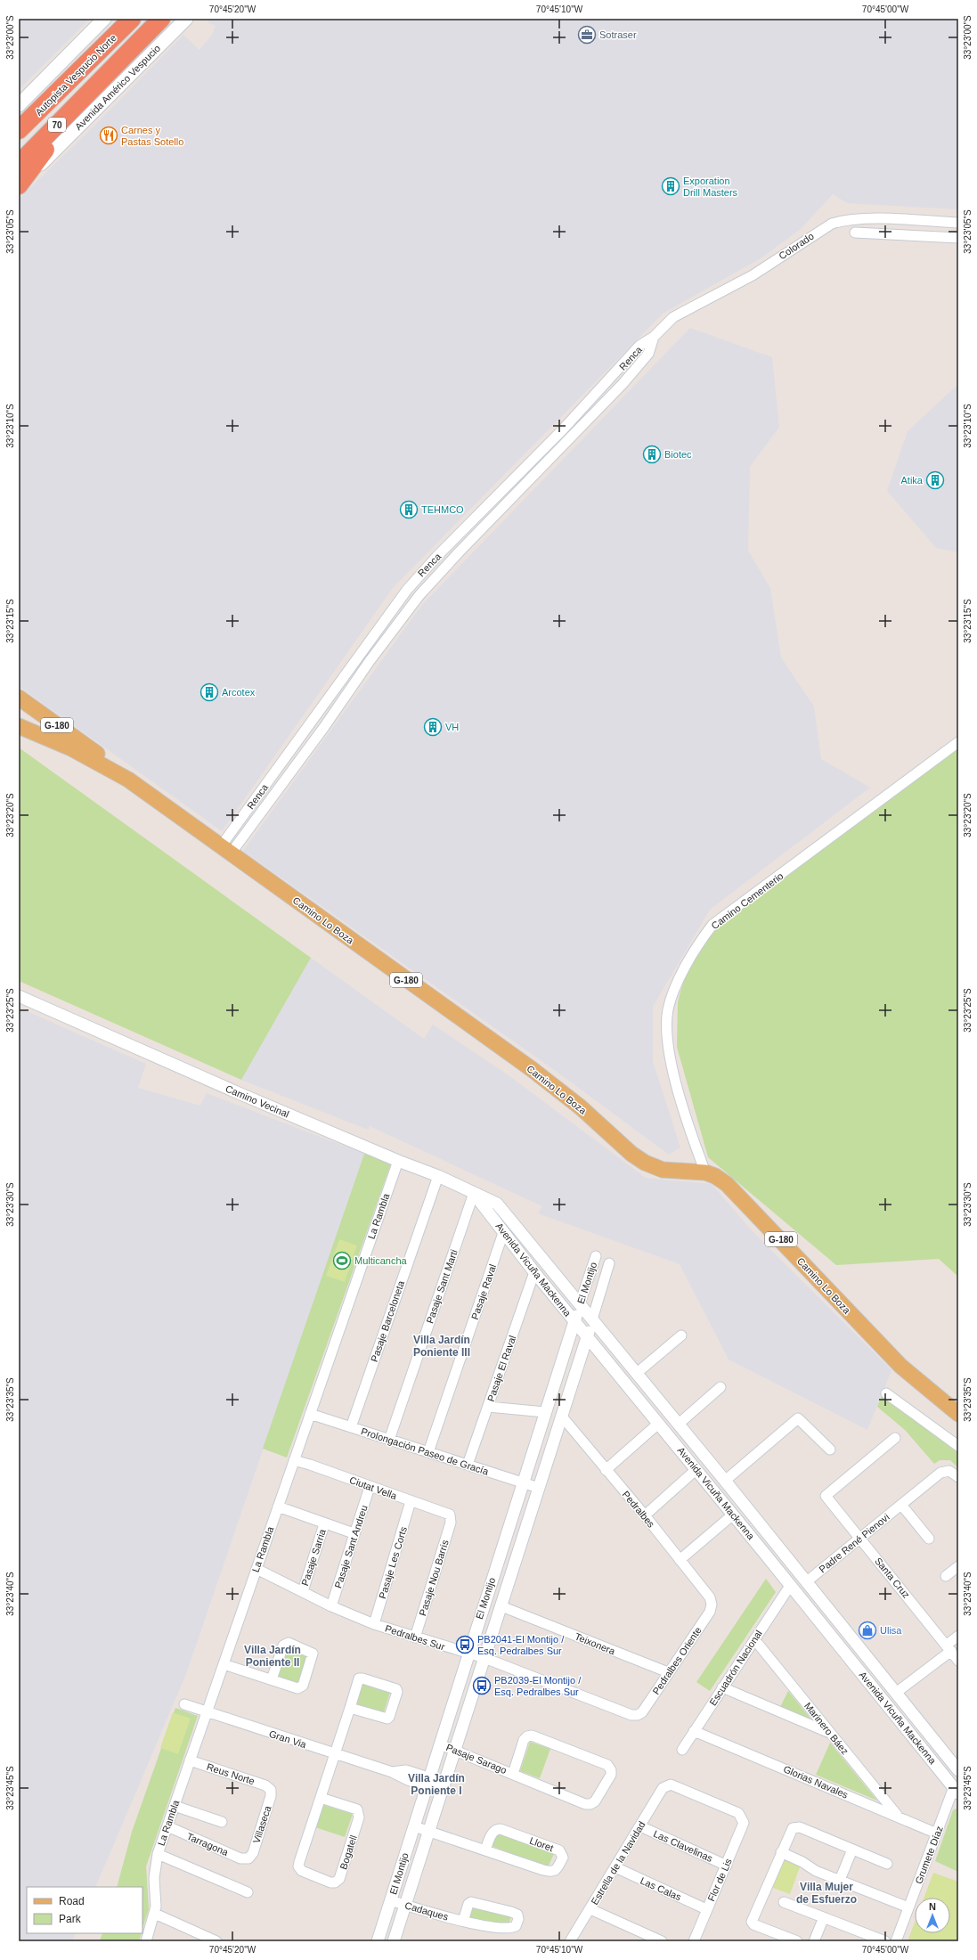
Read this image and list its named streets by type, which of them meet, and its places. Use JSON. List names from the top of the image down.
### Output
{
  "streets": {
    "highway": ["Autopista Vespucio Norte", "70"],
    "main road": ["Avenida Américo Vespucio", "G-180", "Camino Lo Boza"],
    "street": [
      "Colorado",
      "Renca",
      "Camino Cementerio",
      "Camino Vecinal",
      "La Rambla",
      "Avenida Vicuña Mackenna",
      "El Montijo",
      "Pasaje Sant Marti",
      "Pasaje Raval",
      "Pasaje Barceloneta",
      "Pasaje El Raval",
      "Prolongación Paseo de Gracía",
      "Ciutat Vella",
      "Pedralbes",
      "Padre René Pienovi",
      "Pasaje Sant Andreu",
      "Pasaje Sarria",
      "Pasaje Les Corts",
      "Pasaje Nou Barris",
      "Santa Cruz",
      "Pedralbes Sur",
      "Teixonera",
      "Pedralbes Oriente",
      "Escuadrón Nacional",
      "Marinero Báez",
      "Gran Via",
      "Pasaje Sarago",
      "Reus Norte",
      "Glorias Navales",
      "Villaseca",
      "Tarragona",
      "Lloret",
      "Las Clavelinas",
      "Bogatell",
      "Grumete Díaz",
      "Estrella de la Navidad",
      "Flor de Lis",
      "Las Calas",
      "Cadaques"
    ]
  },
  "crossings": [
    ["Colorado", "Renca"],
    ["Renca", "Camino Lo Boza"],
    ["Camino Cementerio", "Camino Lo Boza"],
    ["Camino Vecinal", "La Rambla"],
    ["Camino Vecinal", "Avenida Vicuña Mackenna"],
    ["Camino Vecinal", "Pasaje Sant Marti"],
    ["Camino Vecinal", "Pasaje Barceloneta"],
    ["La Rambla", "Prolongación Paseo de Gracía"],
    ["La Rambla", "Ciutat Vella"],
    ["La Rambla", "Pedralbes Sur"],
    ["La Rambla", "Gran Via"],
    ["La Rambla", "Reus Norte"],
    ["La Rambla", "Tarragona"],
    ["Avenida Vicuña Mackenna", "El Montijo"],
    ["Avenida Vicuña Mackenna", "Pasaje Sant Marti"],
    ["Avenida Vicuña Mackenna", "Pasaje Raval"],
    ["Avenida Vicuña Mackenna", "Pasaje El Raval"],
    ["Avenida Vicuña Mackenna", "Padre René Pienovi"],
    ["Avenida Vicuña Mackenna", "Escuadrón Nacional"],
    ["Avenida Vicuña Mackenna", "Grumete Díaz"],
    ["El Montijo", "Prolongación Paseo de Gracía"],
    ["El Montijo", "Pedralbes"],
    ["El Montijo", "Pedralbes Sur"],
    ["El Montijo", "Teixonera"],
    ["El Montijo", "Gran Via"],
    ["El Montijo", "Pasaje Sarago"],
    ["El Montijo", "Lloret"],
    ["El Montijo", "Cadaques"],
    ["Pasaje Sant Marti", "Prolongación Paseo de Gracía"],
    ["Pasaje Raval", "Prolongación Paseo de Gracía"],
    ["Pasaje Barceloneta", "Prolongación Paseo de Gracía"],
    ["Pasaje El Raval", "Prolongación Paseo de Gracía"],
    ["Ciutat Vella", "Pasaje Sant Andreu"],
    ["Ciutat Vella", "Pasaje Les Corts"],
    ["Ciutat Vella", "Pasaje Nou Barris"],
    ["Pedralbes", "Pedralbes Oriente"],
    ["Padre René Pienovi", "Santa Cruz"],
    ["Pasaje Sant Andreu", "Pedralbes Sur"],
    ["Pasaje Sarria", "Pedralbes Sur"],
    ["Pasaje Les Corts", "Pedralbes Sur"],
    ["Pasaje Nou Barris", "Pedralbes Sur"],
    ["Pedralbes Sur", "Pedralbes Oriente"],
    ["Teixonera", "Pedralbes Oriente"],
    ["Escuadrón Nacional", "Marinero Báez"],
    ["Escuadrón Nacional", "Glorias Navales"],
    ["Marinero Báez", "Glorias Navales"],
    ["Gran Via", "Bogatell"],
    ["Reus Norte", "Villaseca"],
    ["Glorias Navales", "Grumete Díaz"],
    ["Villaseca", "Tarragona"],
    ["Las Clavelinas", "Estrella de la Navidad"],
    ["Las Clavelinas", "Flor de Lis"],
    ["Estrella de la Navidad", "Flor de Lis"],
    ["Estrella de la Navidad", "Las Calas"],
    ["Flor de Lis", "Las Calas"]
  ],
  "districts": [
    "Villa Jardín Poniente III",
    "Villa Jardín Poniente II",
    "Villa Jardín Poniente I",
    "Villa Mujer de Esfuerzo"
  ],
  "places": {
    "office": ["Sotraser"],
    "restaurant": ["Carnes y Pastas Sotello"],
    "building": [
      "Exporation Drill Masters",
      "Biotec",
      "Atika",
      "TEHMCO",
      "Arcotex",
      "VH"
    ],
    "sports": ["Multicancha"],
    "shop": ["Ulisa"],
    "bus stop": ["PB2041-El Montijo / Esq. Pedralbes Sur", "PB2039-El Montijo / Esq. Pedralbes Sur"]
  },
  "legend": ["Road", "Park"],
  "north": "top",
  "coordinates": [
    "70°45'20\"W",
    "70°45'10\"W",
    "70°45'00\"W",
    "33°23'00\"S",
    "33°23'05\"S",
    "33°23'10\"S",
    "33°23'15\"S",
    "33°23'20\"S",
    "33°23'25\"S",
    "33°23'30\"S",
    "33°23'35\"S",
    "33°23'40\"S",
    "33°23'45\"S"
  ]
}
